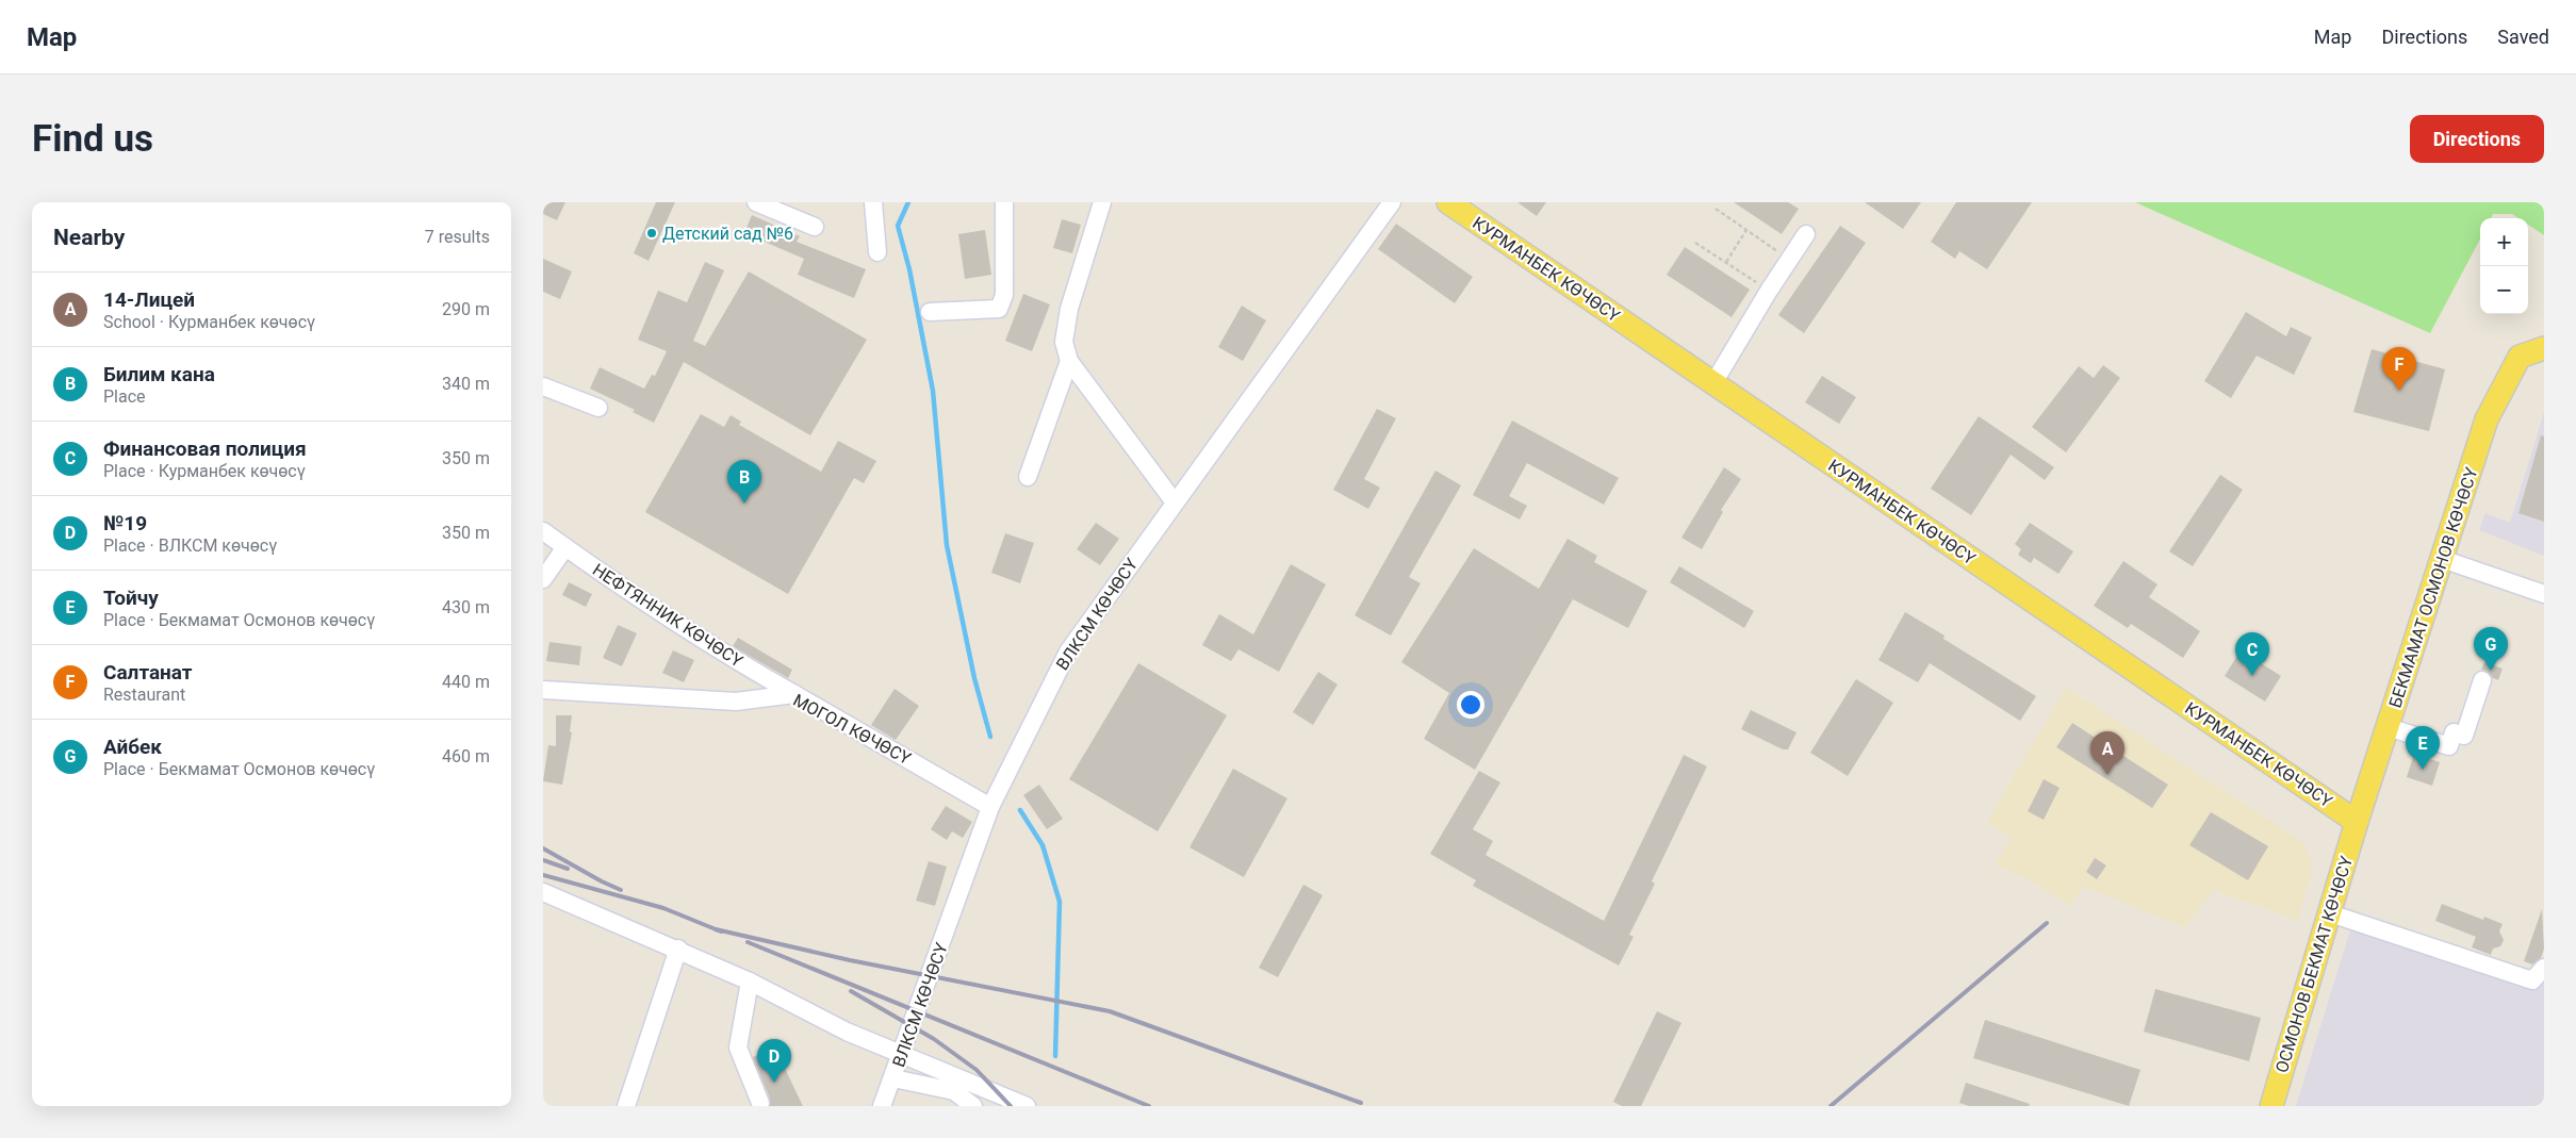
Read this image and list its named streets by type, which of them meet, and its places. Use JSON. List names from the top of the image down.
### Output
{
  "streets": {
    "main road": ["КУРМАНБЕК КӨЧӨСҮ", "БЕКМАМАТ ОСМОНОВ КӨЧӨСҮ", "ОСМОНОВ БЕКМАТ КӨЧӨСҮ"],
    "street": ["ВЛКСМ КӨЧӨСҮ", "НЕФТЯННИК КӨЧӨСҮ", "МОГОЛ КӨЧӨСҮ"]
  },
  "crossings": [
    ["КУРМАНБЕК КӨЧӨСҮ", "БЕКМАМАТ ОСМОНОВ КӨЧӨСҮ"],
    ["КУРМАНБЕК КӨЧӨСҮ", "ОСМОНОВ БЕКМАТ КӨЧӨСҮ"],
    ["БЕКМАМАТ ОСМОНОВ КӨЧӨСҮ", "ОСМОНОВ БЕКМАТ КӨЧӨСҮ"],
    ["ВЛКСМ КӨЧӨСҮ", "МОГОЛ КӨЧӨСҮ"],
    ["НЕФТЯННИК КӨЧӨСҮ", "МОГОЛ КӨЧӨСҮ"]
  ],
  "places": ["Детский сад №6"],
  "page": {
    "header": "Map",
    "nav": ["Map", "Directions", "Saved"],
    "buttons": "Directions",
    "title": "Find us",
    "heading": ["Nearby", "7 results"],
    "map_buttons": ["+", "−"],
    "list": [
      {
        "mark": "A",
        "name": "14-Лицей",
        "note": "School · Курманбек көчөсү",
        "value": "290 m"
      },
      {
        "mark": "B",
        "name": "Билим кана",
        "note": "Place",
        "value": "340 m"
      },
      {
        "mark": "C",
        "name": "Финансовая полиция",
        "note": "Place · Курманбек көчөсү",
        "value": "350 m"
      },
      {
        "mark": "D",
        "name": "№19",
        "note": "Place · ВЛКСМ көчөсү",
        "value": "350 m"
      },
      {
        "mark": "E",
        "name": "Тойчу",
        "note": "Place · Бекмамат Осмонов көчөсү",
        "value": "430 m"
      },
      {
        "mark": "F",
        "name": "Салтанат",
        "note": "Restaurant",
        "value": "440 m"
      },
      {
        "mark": "G",
        "name": "Айбек",
        "note": "Place · Бекмамат Осмонов көчөсү",
        "value": "460 m"
      }
    ],
    "pins": [
      "F",
      "B",
      "G",
      "C",
      "E",
      "A",
      "D"
    ]
  }
}
